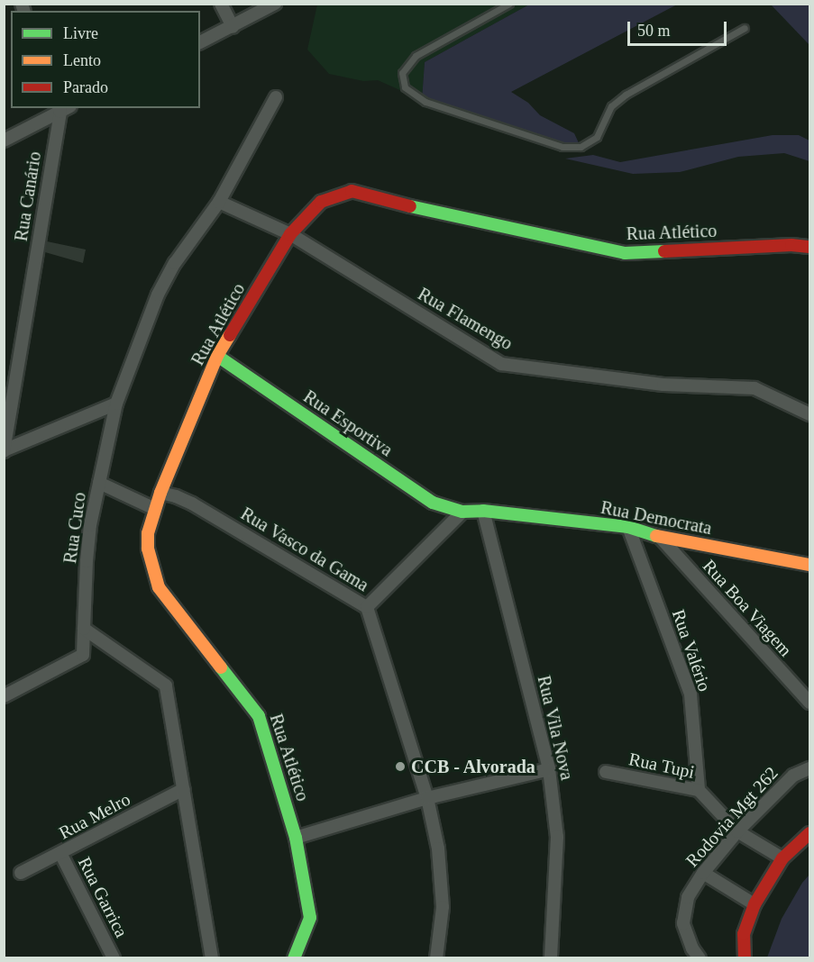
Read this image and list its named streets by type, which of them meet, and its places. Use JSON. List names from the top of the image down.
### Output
{
  "streets": {
    "street": [
      "Rua Canário",
      "Rua Atlético",
      "Rua Flamengo",
      "Rua Esportiva",
      "Rua Democrata",
      "Rua Cuco",
      "Rua Vasco da Gama",
      "Rua Boa Viagem",
      "Rua Valério",
      "Rua Vila Nova",
      "Rua Tupi",
      "Rua Melro",
      "Rodovia Mgt 262",
      "Rua Garrica"
    ]
  },
  "crossings": [
    ["Rua Atlético", "Rua Flamengo"],
    ["Rua Atlético", "Rua Esportiva"],
    ["Rua Atlético", "Rua Vasco da Gama"],
    ["Rua Flamengo", "Rua Cuco"],
    ["Rua Esportiva", "Rua Democrata"],
    ["Rua Democrata", "Rua Boa Viagem"],
    ["Rua Democrata", "Rua Valério"],
    ["Rua Democrata", "Rua Vila Nova"],
    ["Rua Valério", "Rua Tupi"],
    ["Rua Tupi", "Rodovia Mgt 262"],
    ["Rua Melro", "Rua Garrica"]
  ],
  "places": ["CCB - Alvorada"],
  "legend": ["Livre", "Lento", "Parado"],
  "scale_bar": "50 m"
}
